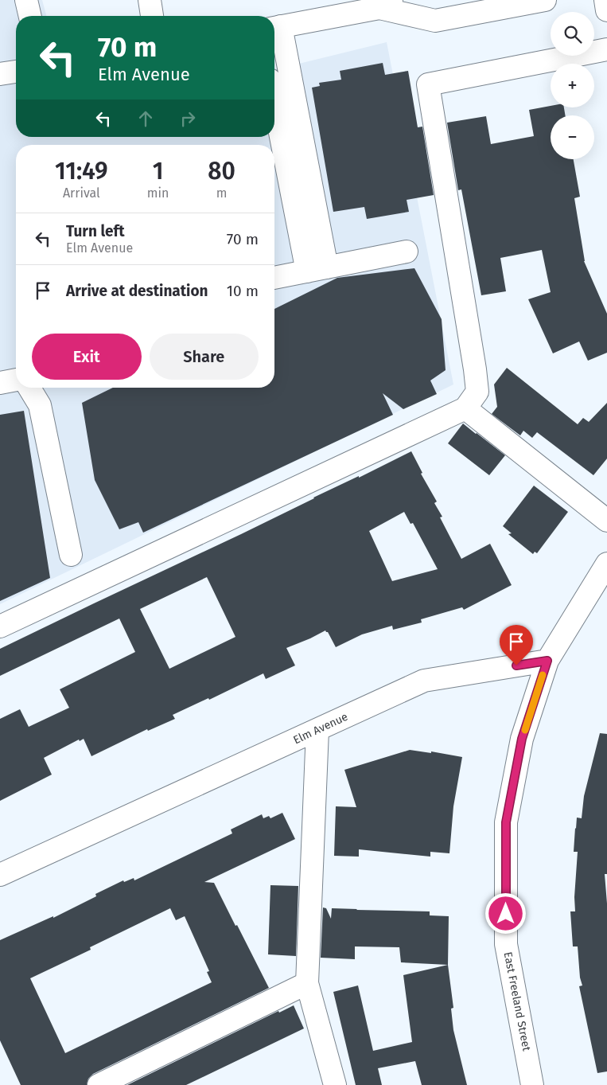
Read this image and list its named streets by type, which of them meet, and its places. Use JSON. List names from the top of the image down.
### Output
{
  "streets": {
    "street": ["Elm Avenue", "East Freeland Street"]
  },
  "crossings": [
    ["Elm Avenue", "East Freeland Street"]
  ],
  "page": {
    "map_buttons": ["+", "−"],
    "turn": ["70 m", "Elm Avenue"],
    "eta": [
      "11:49",
      "Arrival",
      "1",
      "min",
      "80",
      "m"
    ],
    "list": [
      {
        "name": "Turn left",
        "note": "Elm Avenue",
        "value": "70 m"
      },
      {
        "name": "Arrive at destination",
        "value": "10 m"
      }
    ],
    "buttons": ["Exit", "Share"]
  }
}
